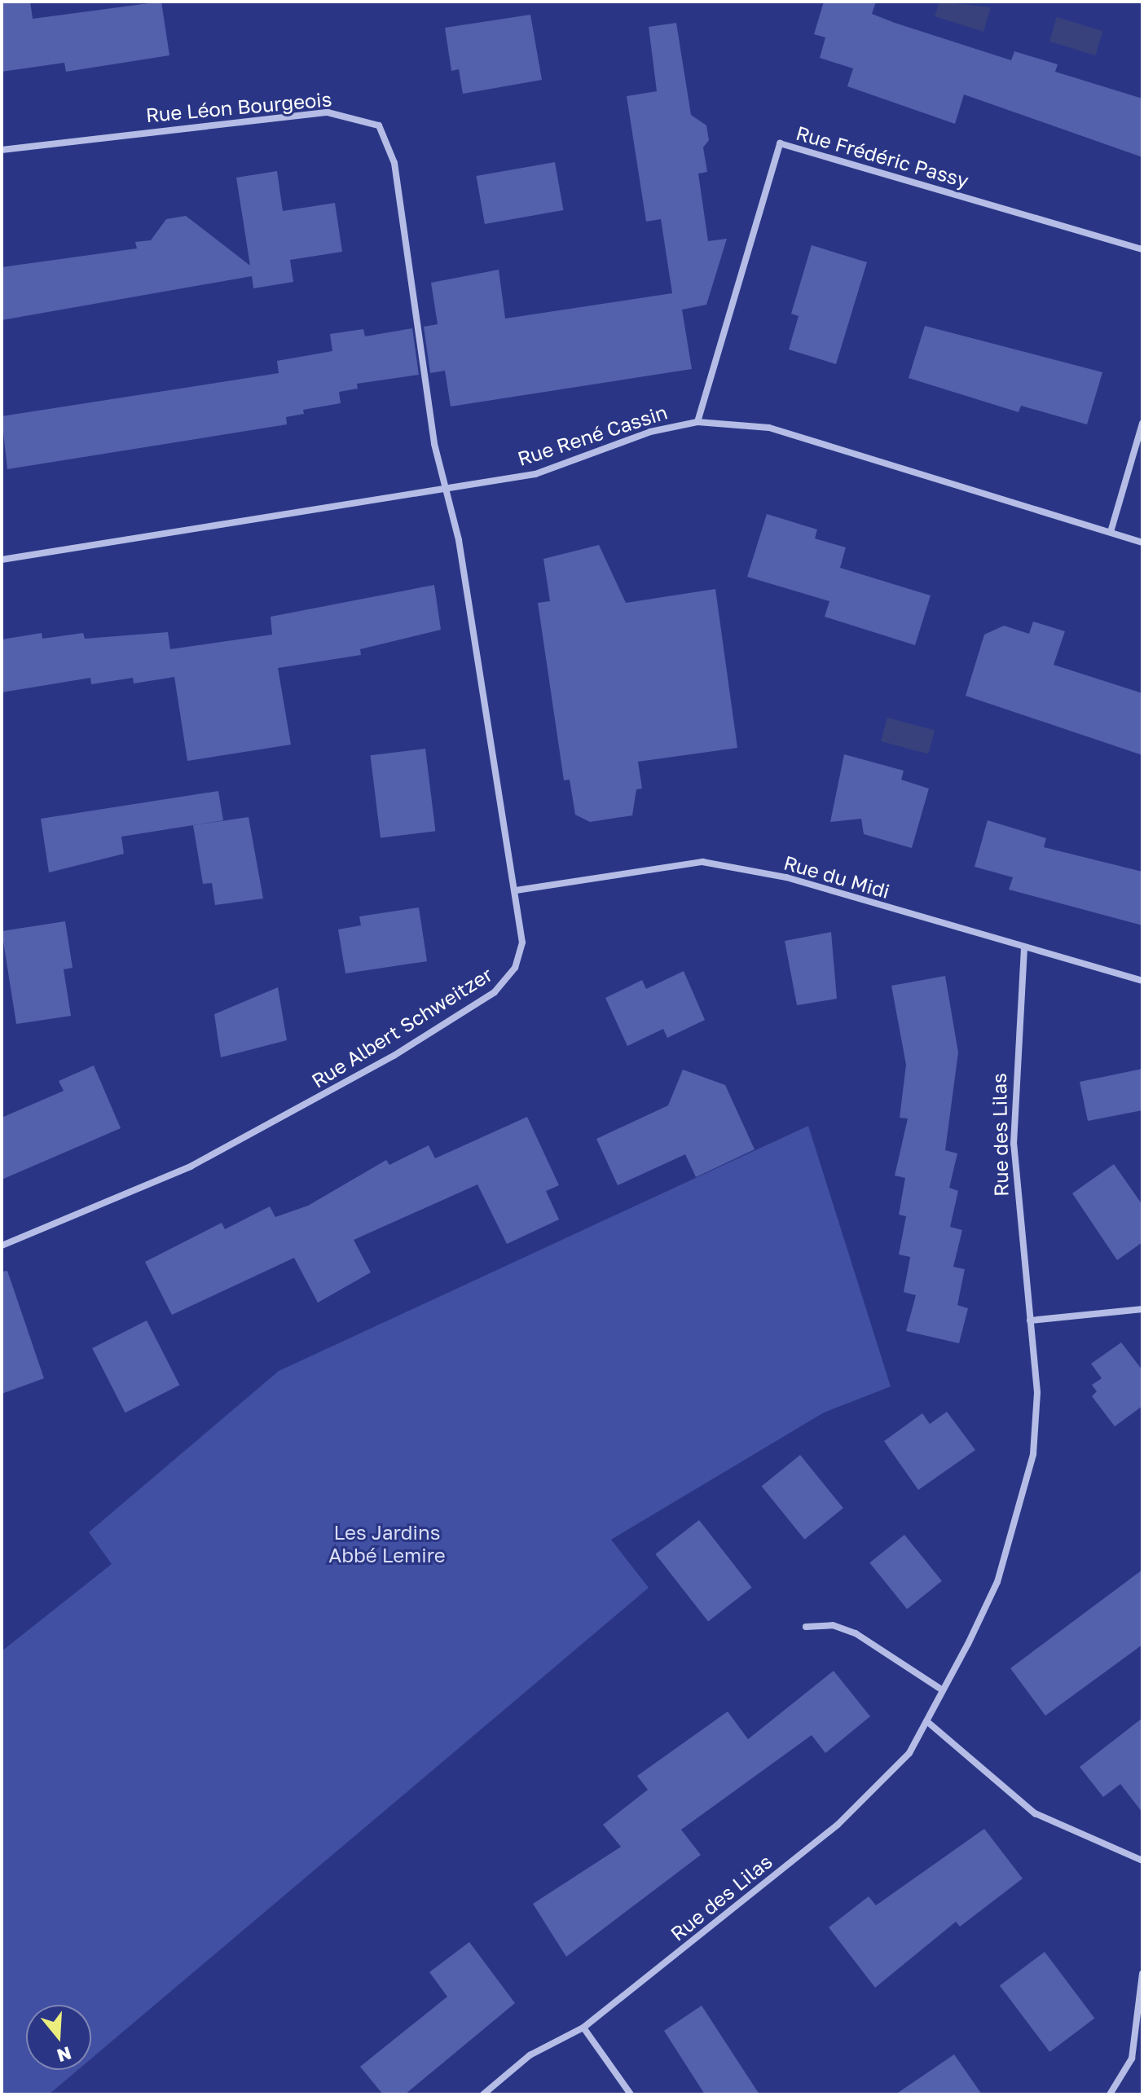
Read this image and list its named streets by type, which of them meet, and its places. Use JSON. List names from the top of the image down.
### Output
{
  "streets": {
    "street": [
      "Rue Léon Bourgeois",
      "Rue Frédéric Passy",
      "Rue René Cassin",
      "Rue du Midi",
      "Rue Albert Schweitzer",
      "Rue des Lilas"
    ]
  },
  "crossings": [
    ["Rue Léon Bourgeois", "Rue René Cassin"],
    ["Rue Léon Bourgeois", "Rue Albert Schweitzer"],
    ["Rue Frédéric Passy", "Rue René Cassin"],
    ["Rue René Cassin", "Rue Albert Schweitzer"],
    ["Rue du Midi", "Rue Albert Schweitzer"],
    ["Rue du Midi", "Rue des Lilas"]
  ],
  "parks": ["Les Jardins Abbé Lemire"],
  "north": "bottom"
}
